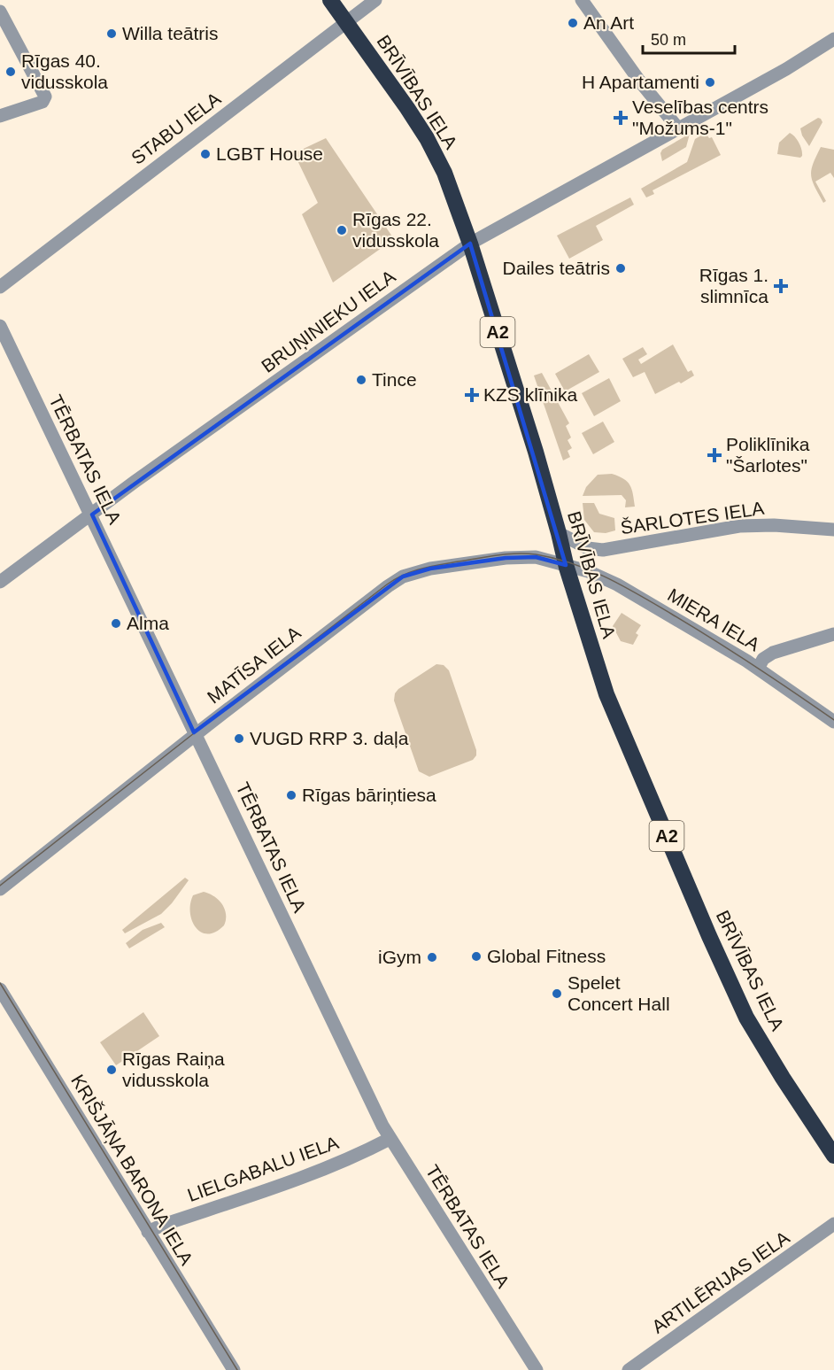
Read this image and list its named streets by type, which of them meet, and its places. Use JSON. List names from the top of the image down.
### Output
{
  "streets": {
    "highway": ["BRĪVĪBAS IELA", "A2"],
    "street": [
      "STABU IELA",
      "BRUŅINIEKU IELA",
      "TĒRBATAS IELA",
      "ŠARLOTES IELA",
      "MIERA IELA",
      "MATĪSA IELA",
      "LIELGABALU IELA",
      "KRIŠJĀŅA BARONA IELA",
      "ARTILĒRIJAS IELA"
    ]
  },
  "crossings": [
    ["BRĪVĪBAS IELA", "STABU IELA"],
    ["BRĪVĪBAS IELA", "BRUŅINIEKU IELA"],
    ["BRĪVĪBAS IELA", "ŠARLOTES IELA"],
    ["BRĪVĪBAS IELA", "MIERA IELA"],
    ["BRĪVĪBAS IELA", "MATĪSA IELA"],
    ["BRUŅINIEKU IELA", "TĒRBATAS IELA"],
    ["TĒRBATAS IELA", "MATĪSA IELA"],
    ["TĒRBATAS IELA", "LIELGABALU IELA"],
    ["MIERA IELA", "MATĪSA IELA"],
    ["LIELGABALU IELA", "KRIŠJĀŅA BARONA IELA"]
  ],
  "places": {
    "other": [
      "An Art",
      "Willa teātris",
      "Rīgas 40. vidusskola",
      "H Apartamenti",
      "LGBT House",
      "Rīgas 22. vidusskola",
      "Dailes teātris",
      "Tince",
      "Alma",
      "VUGD RRP 3. daļa",
      "Rīgas bāriņtiesa",
      "Global Fitness",
      "iGym",
      "Spelet Concert Hall",
      "Rīgas Raiņa vidusskola"
    ],
    "health": [
      "Veselības centrs \"Možums-1\"",
      "Rīgas 1. slimnīca",
      "KZS klīnika",
      "Poliklīnika \"Šarlotes\""
    ]
  },
  "scale_bar": "50 m"
}
